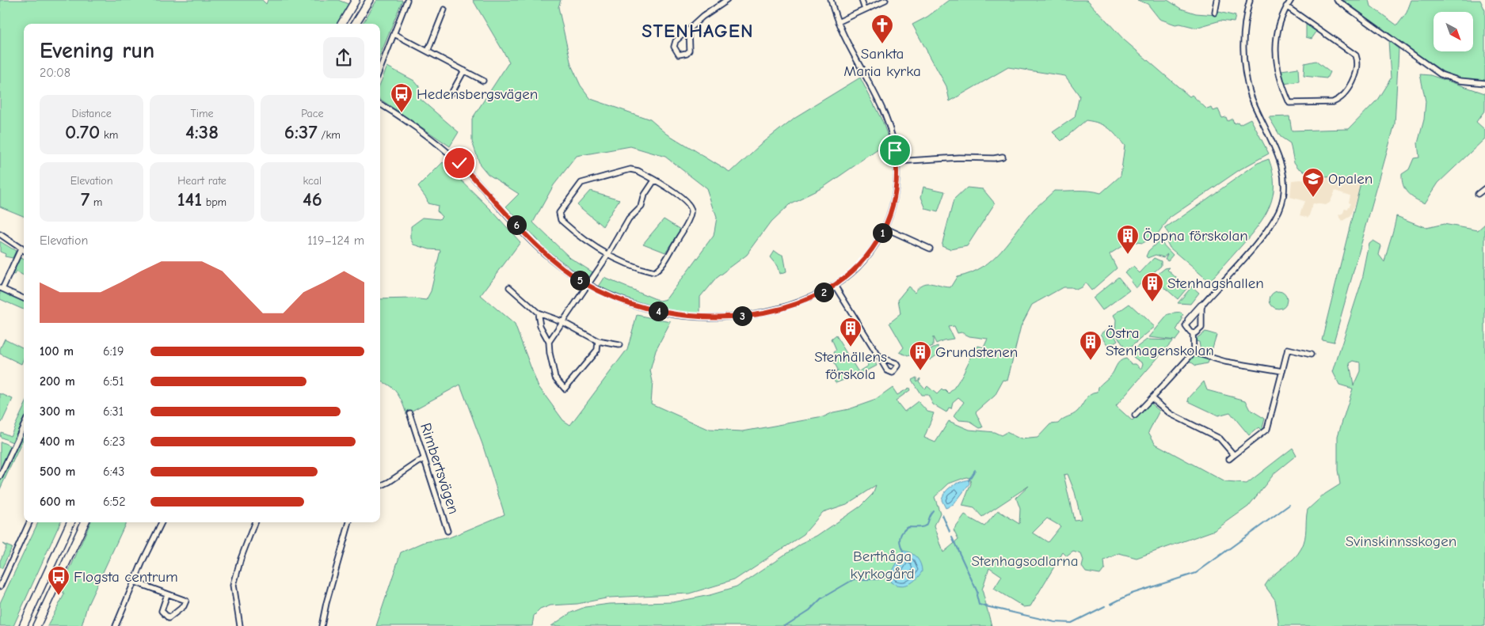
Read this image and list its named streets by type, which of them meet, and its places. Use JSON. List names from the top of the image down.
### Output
{
  "streets": {
    "street": ["Rimbertsvägen"]
  },
  "districts": ["STENHAGEN"],
  "parks": ["Svinskinnsskogen", "Berthåga kyrkogård", "Stenhagsodlarna"],
  "places": {
    "church": ["Sankta Maria kyrka"],
    "bus stop": ["Hedensbergsvägen", "Flogsta centrum"],
    "school or university": ["Opalen"],
    "building": [
      "Öppna förskolan",
      "Stenhagshallen",
      "Stenhällens förskola",
      "Östra Stenhagenskolan",
      "Grundstenen"
    ]
  },
  "north": "bottom right",
  "page": {
    "heading": ["Evening run", "20:08"],
    "stats": [
      ["Distance", "0.70 km"],
      ["Time", "4:38"],
      ["Pace", "6:37 /km"],
      ["Elevation", "7 m"],
      ["Heart rate", "141 bpm"],
      ["kcal", "46"]
    ],
    "pins": [
      "6",
      "1",
      "5",
      "2",
      "4",
      "3"
    ],
    "chart": ["Elevation", "119–124 m"],
    "list": [
      {
        "name": "100 m",
        "note": "6:19"
      },
      {
        "name": "200 m",
        "note": "6:51"
      },
      {
        "name": "300 m",
        "note": "6:31"
      },
      {
        "name": "400 m",
        "note": "6:23"
      },
      {
        "name": "500 m",
        "note": "6:43"
      },
      {
        "name": "600 m",
        "note": "6:52"
      }
    ]
  }
}
